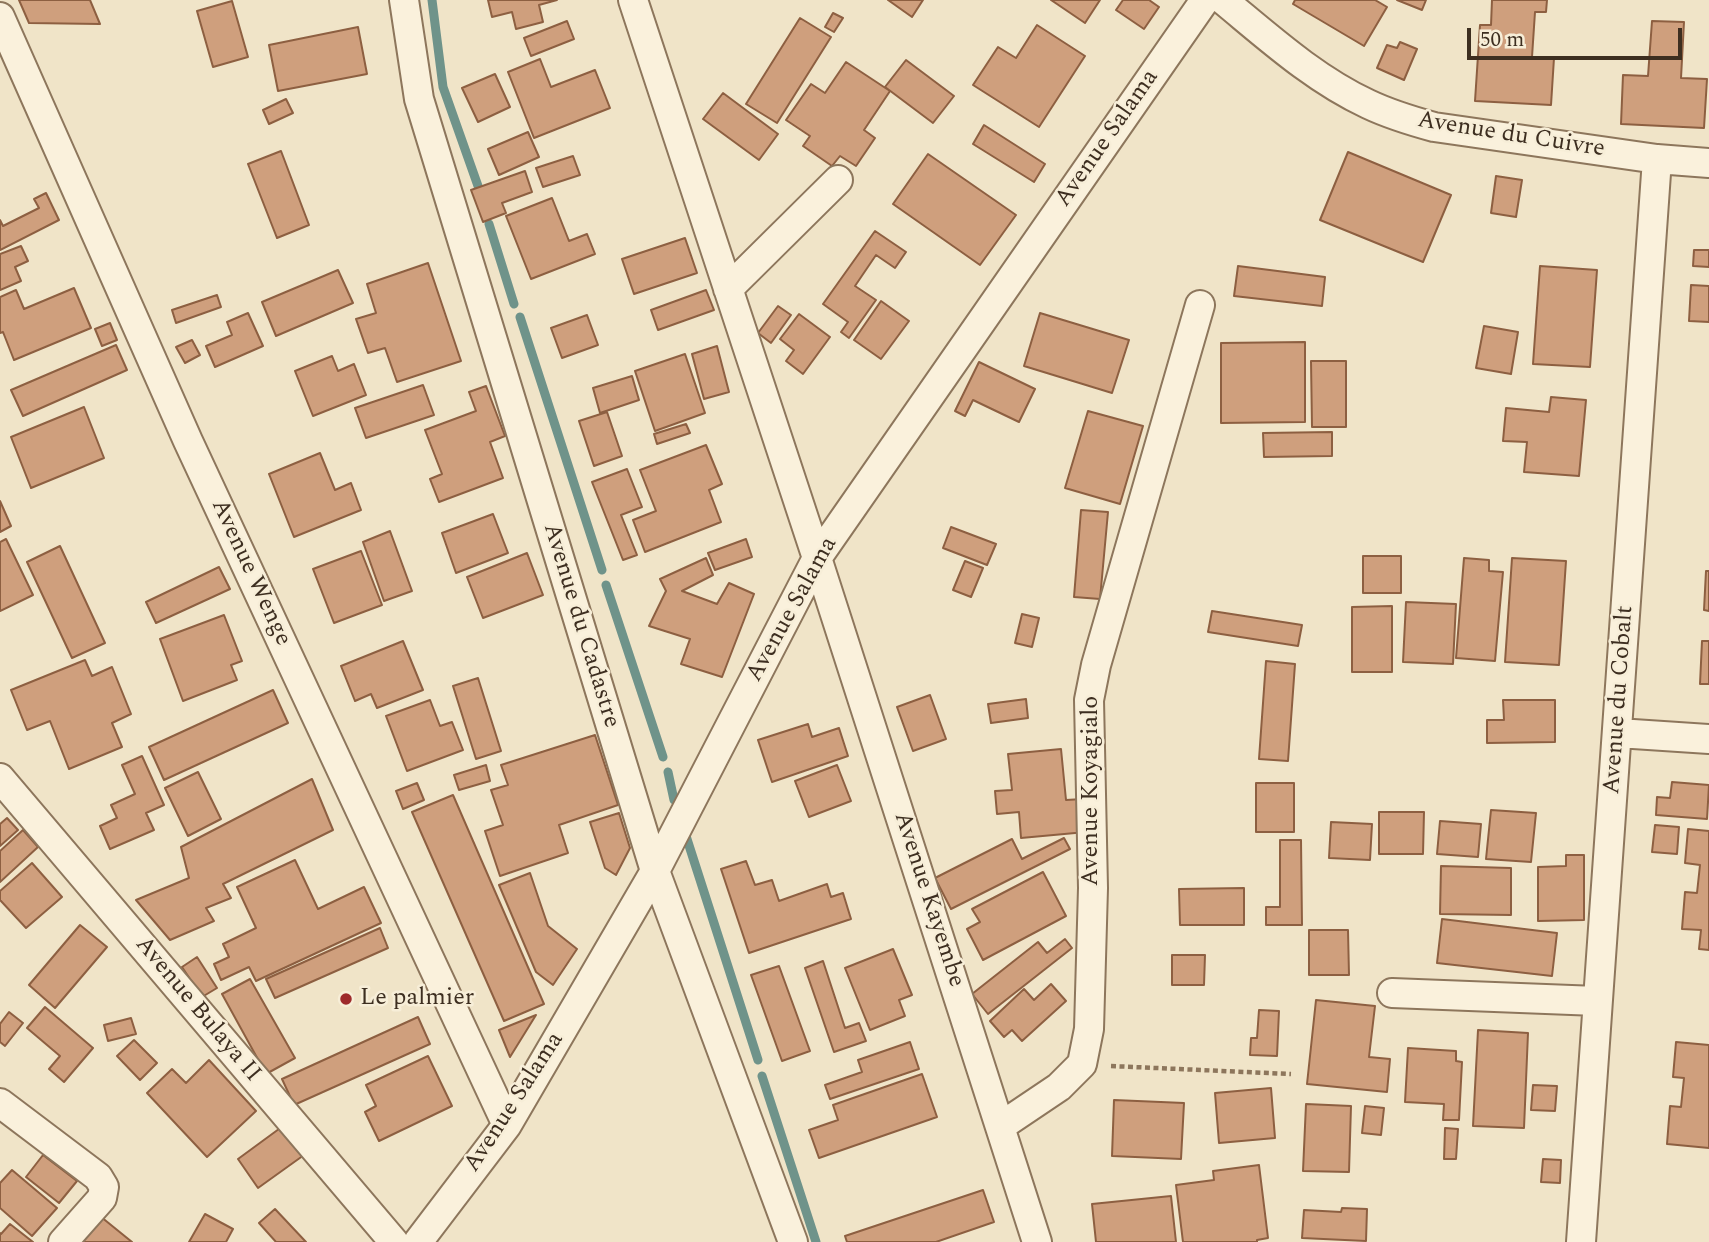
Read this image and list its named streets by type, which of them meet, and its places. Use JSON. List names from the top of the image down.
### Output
{
  "streets": {
    "street": [
      "Avenue du Cuivre",
      "Avenue Salama",
      "Avenue Wenge",
      "Avenue du Cadastre",
      "Avenue du Cobalt",
      "Avenue Koyagialo",
      "Avenue Kayembe",
      "Avenue Bulaya II"
    ]
  },
  "crossings": [
    ["Avenue du Cuivre", "Avenue du Cobalt"],
    ["Avenue Salama", "Avenue Wenge"],
    ["Avenue Salama", "Avenue du Cadastre"],
    ["Avenue Salama", "Avenue Kayembe"]
  ],
  "places": ["Le palmier"],
  "scale_bar": "50 m"
}
